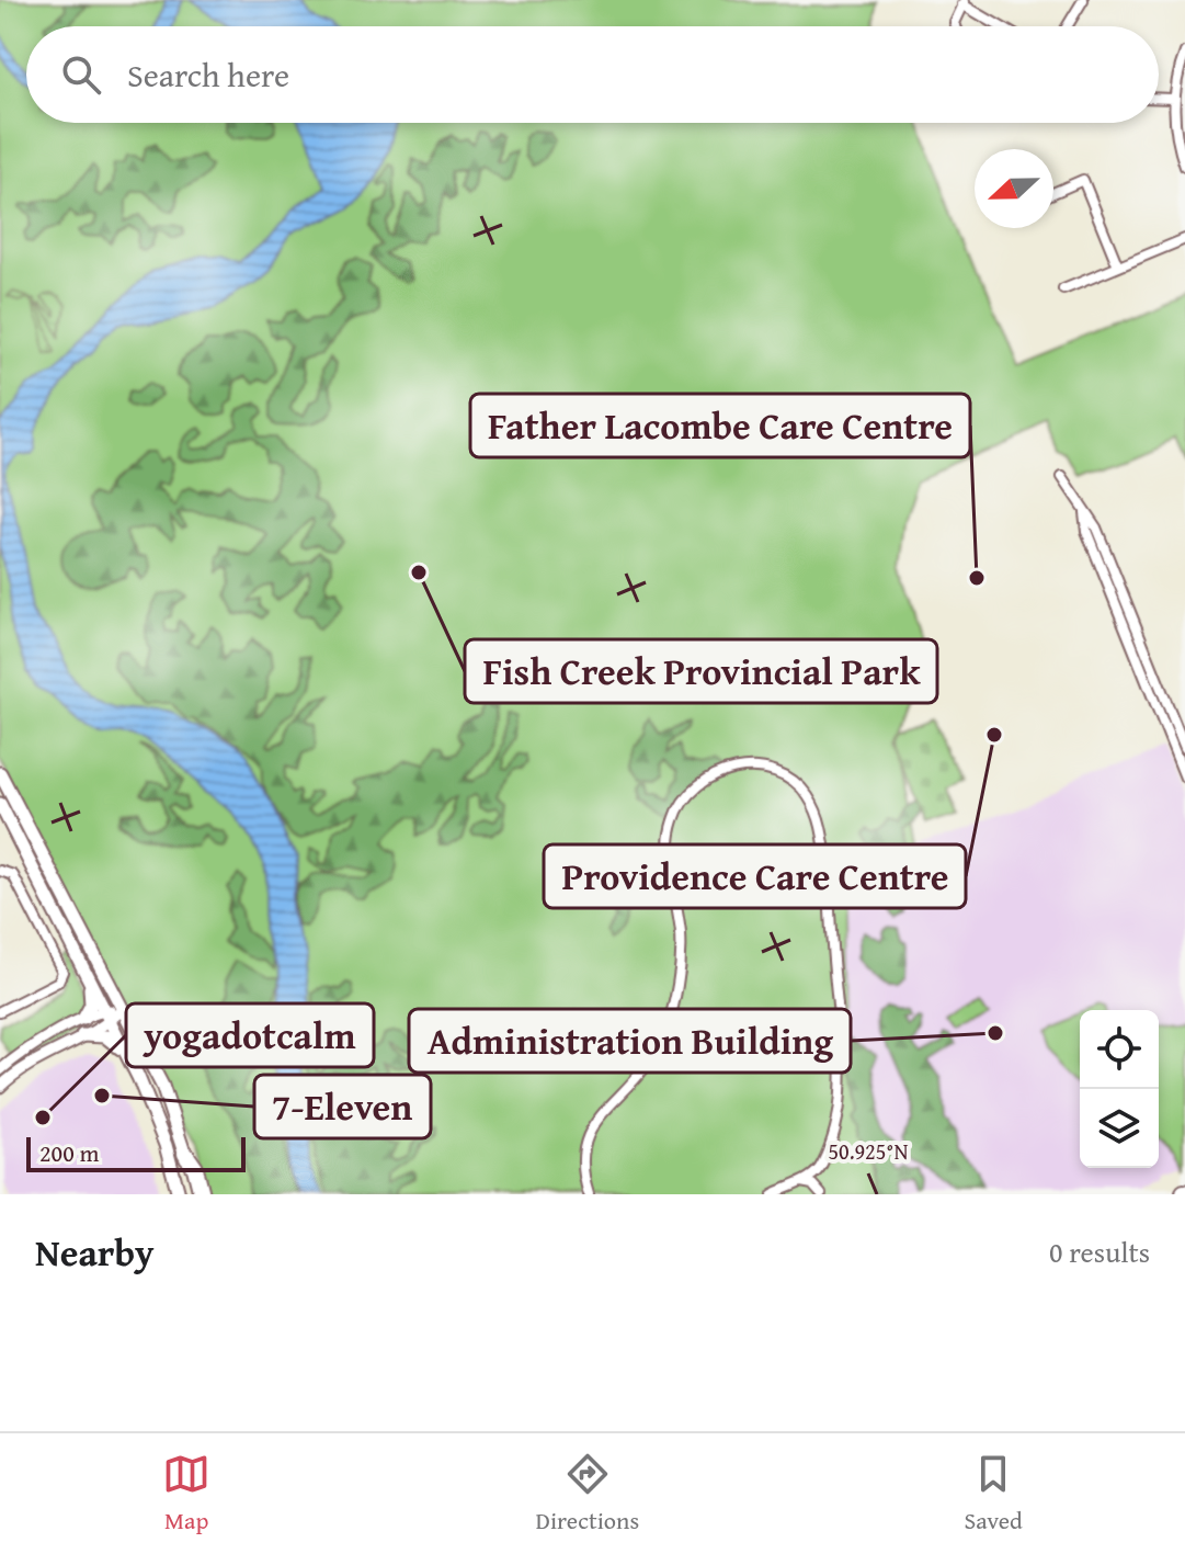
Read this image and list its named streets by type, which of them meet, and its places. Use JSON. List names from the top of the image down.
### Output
{
  "places": [
    "Fish Creek Provincial Park",
    "Father Lacombe Care Centre",
    "Providence Care Centre",
    "Administration Building",
    "7-Eleven",
    "yogadotcalm"
  ],
  "scale_bar": "200 m",
  "north": "left",
  "page": {
    "search": "Search here",
    "scale": "200 m",
    "heading": ["Nearby", "0 results"],
    "nav": ["Map", "Directions", "Saved"]
  },
  "coordinates": ["50.925°N"]
}
